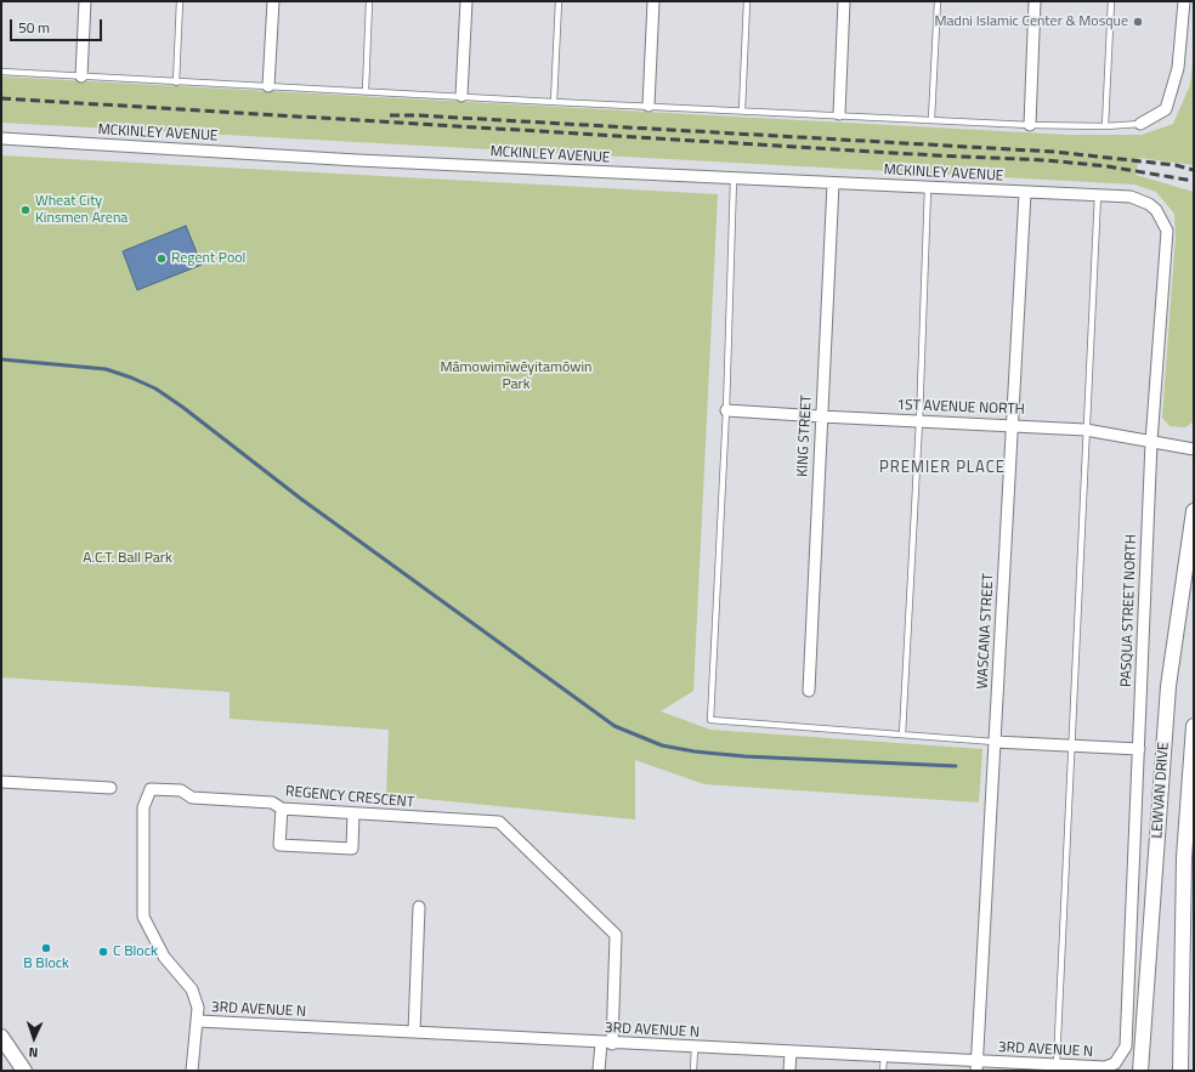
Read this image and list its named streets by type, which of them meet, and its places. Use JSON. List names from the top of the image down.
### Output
{
  "streets": {
    "main road": ["LEWVAN DRIVE"],
    "street": [
      "MCKINLEY AVENUE",
      "1ST AVENUE NORTH",
      "KING STREET",
      "PASQUA STREET NORTH",
      "WASCANA STREET",
      "REGENCY CRESCENT",
      "3RD AVENUE N"
    ]
  },
  "crossings": [
    ["MCKINLEY AVENUE", "KING STREET"],
    ["MCKINLEY AVENUE", "PASQUA STREET NORTH"],
    ["MCKINLEY AVENUE", "WASCANA STREET"],
    ["1ST AVENUE NORTH", "KING STREET"],
    ["1ST AVENUE NORTH", "PASQUA STREET NORTH"],
    ["1ST AVENUE NORTH", "WASCANA STREET"],
    ["PASQUA STREET NORTH", "3RD AVENUE N"],
    ["WASCANA STREET", "3RD AVENUE N"],
    ["REGENCY CRESCENT", "3RD AVENUE N"]
  ],
  "districts": ["PREMIER PLACE"],
  "parks": ["Māmowimīwēyitamōwin Park", "A.C.T. Ball Park"],
  "places": [
    "Madni Islamic Center & Mosque",
    "Wheat City Kinsmen Arena",
    "Regent Pool",
    "B Block",
    "C Block"
  ],
  "scale_bar": "50 m",
  "north": "bottom"
}
